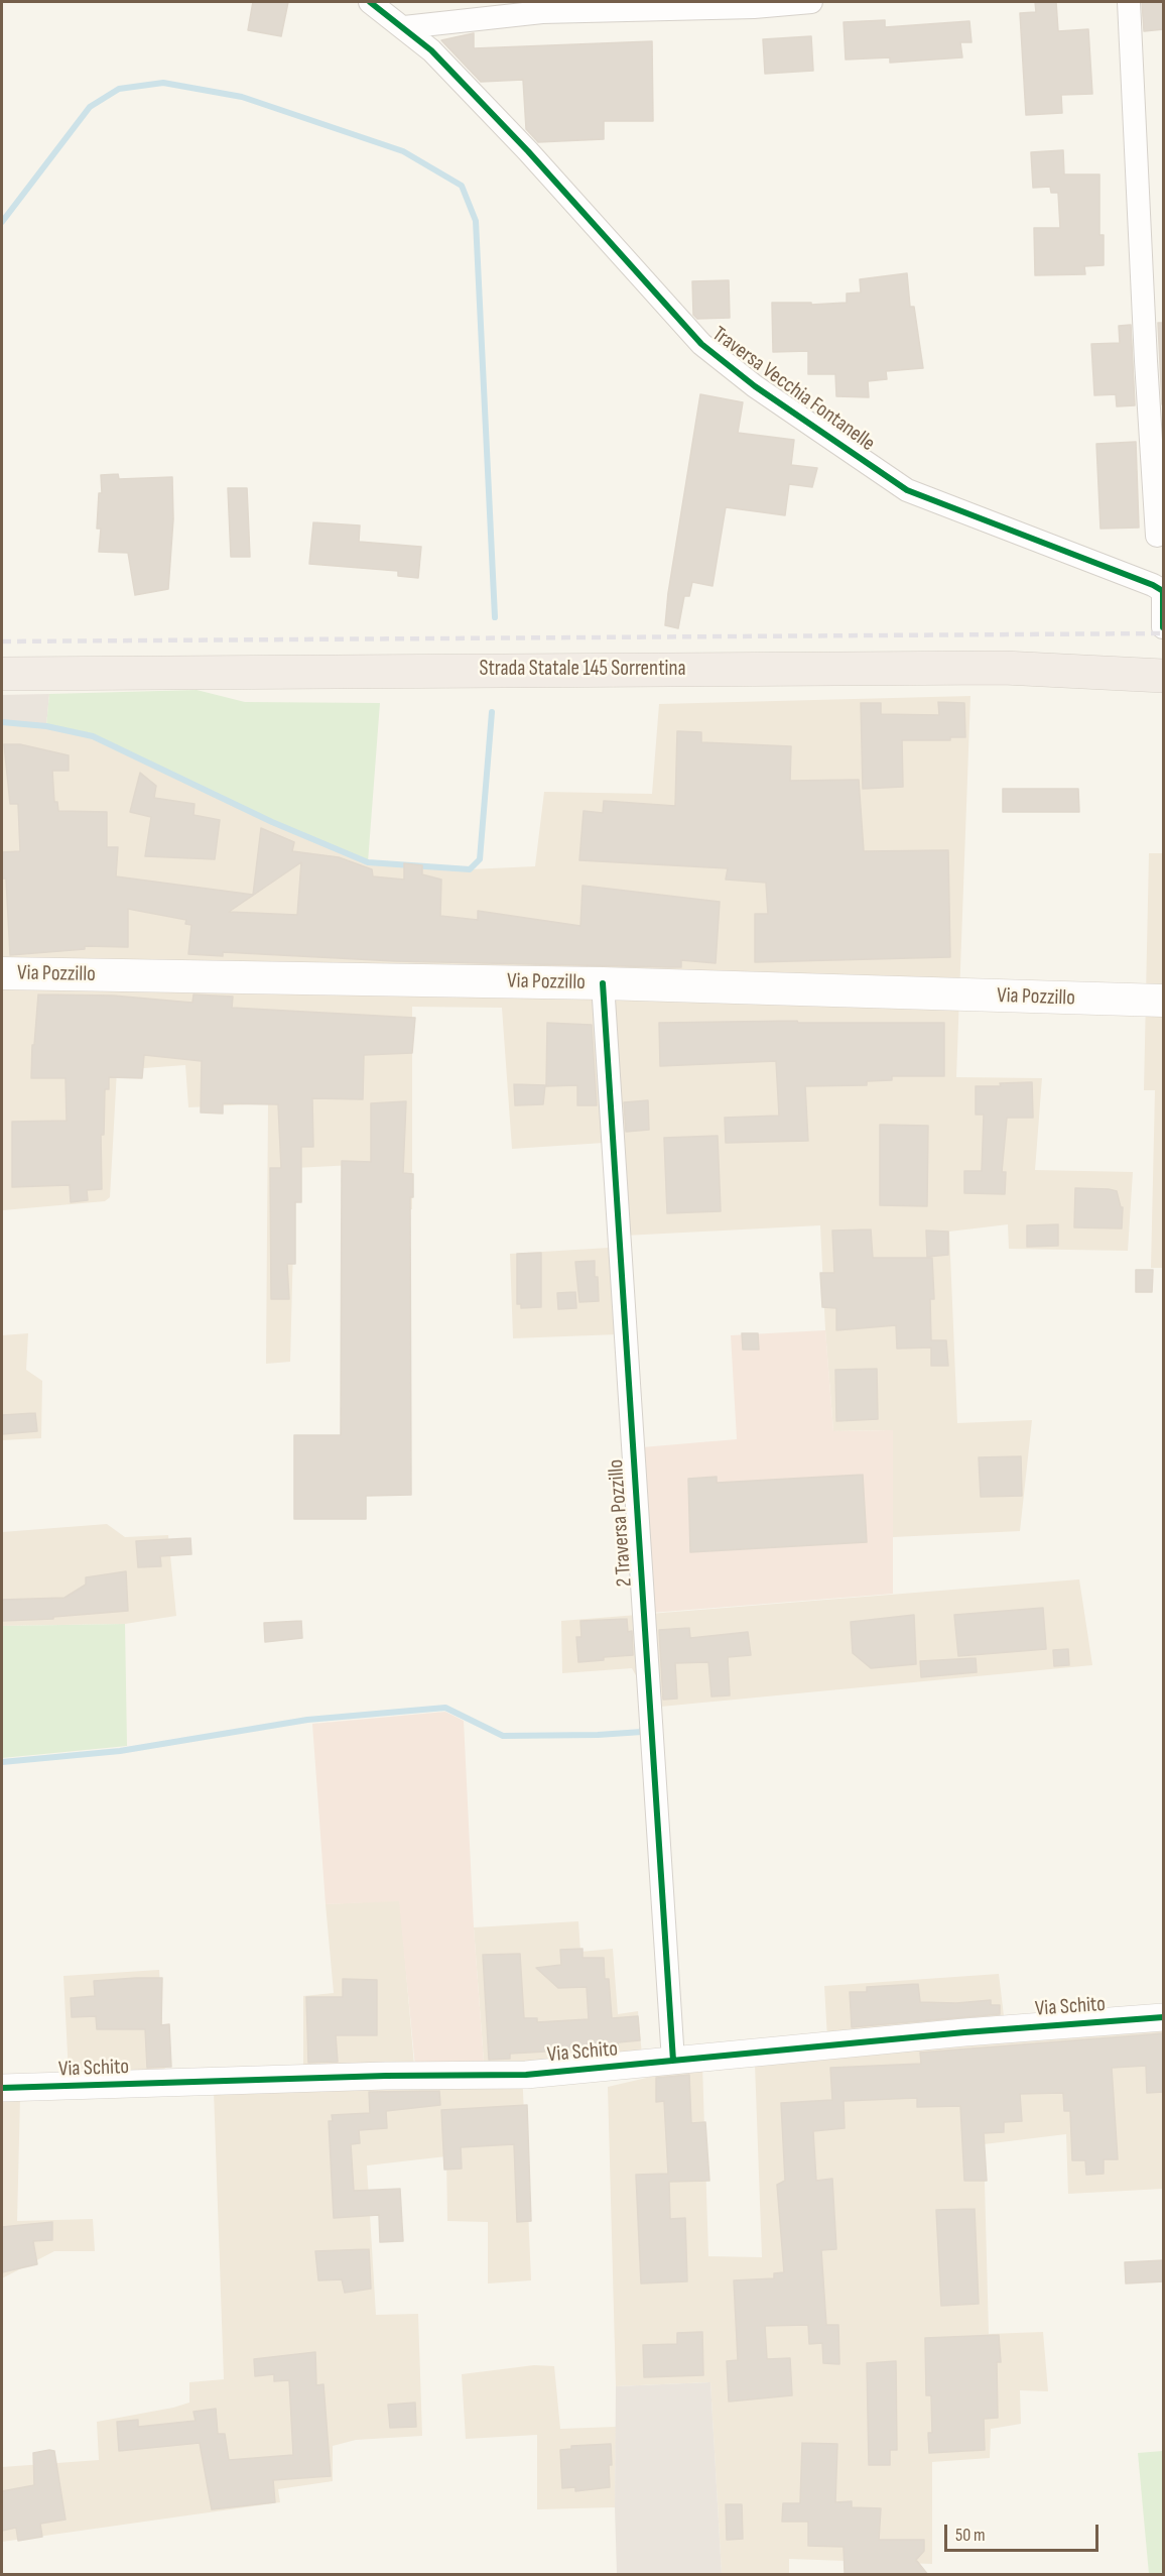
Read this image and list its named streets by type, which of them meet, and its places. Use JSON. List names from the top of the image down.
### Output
{
  "streets": {
    "highway": ["Strada Statale 145 Sorrentina"],
    "main road": ["Via Pozzillo"],
    "street": ["Traversa Vecchia Fontanelle", "2 Traversa Pozzillo", "Via Schito"]
  },
  "crossings": [
    ["Via Pozzillo", "2 Traversa Pozzillo"],
    ["2 Traversa Pozzillo", "Via Schito"]
  ],
  "scale_bar": "50 m"
}
